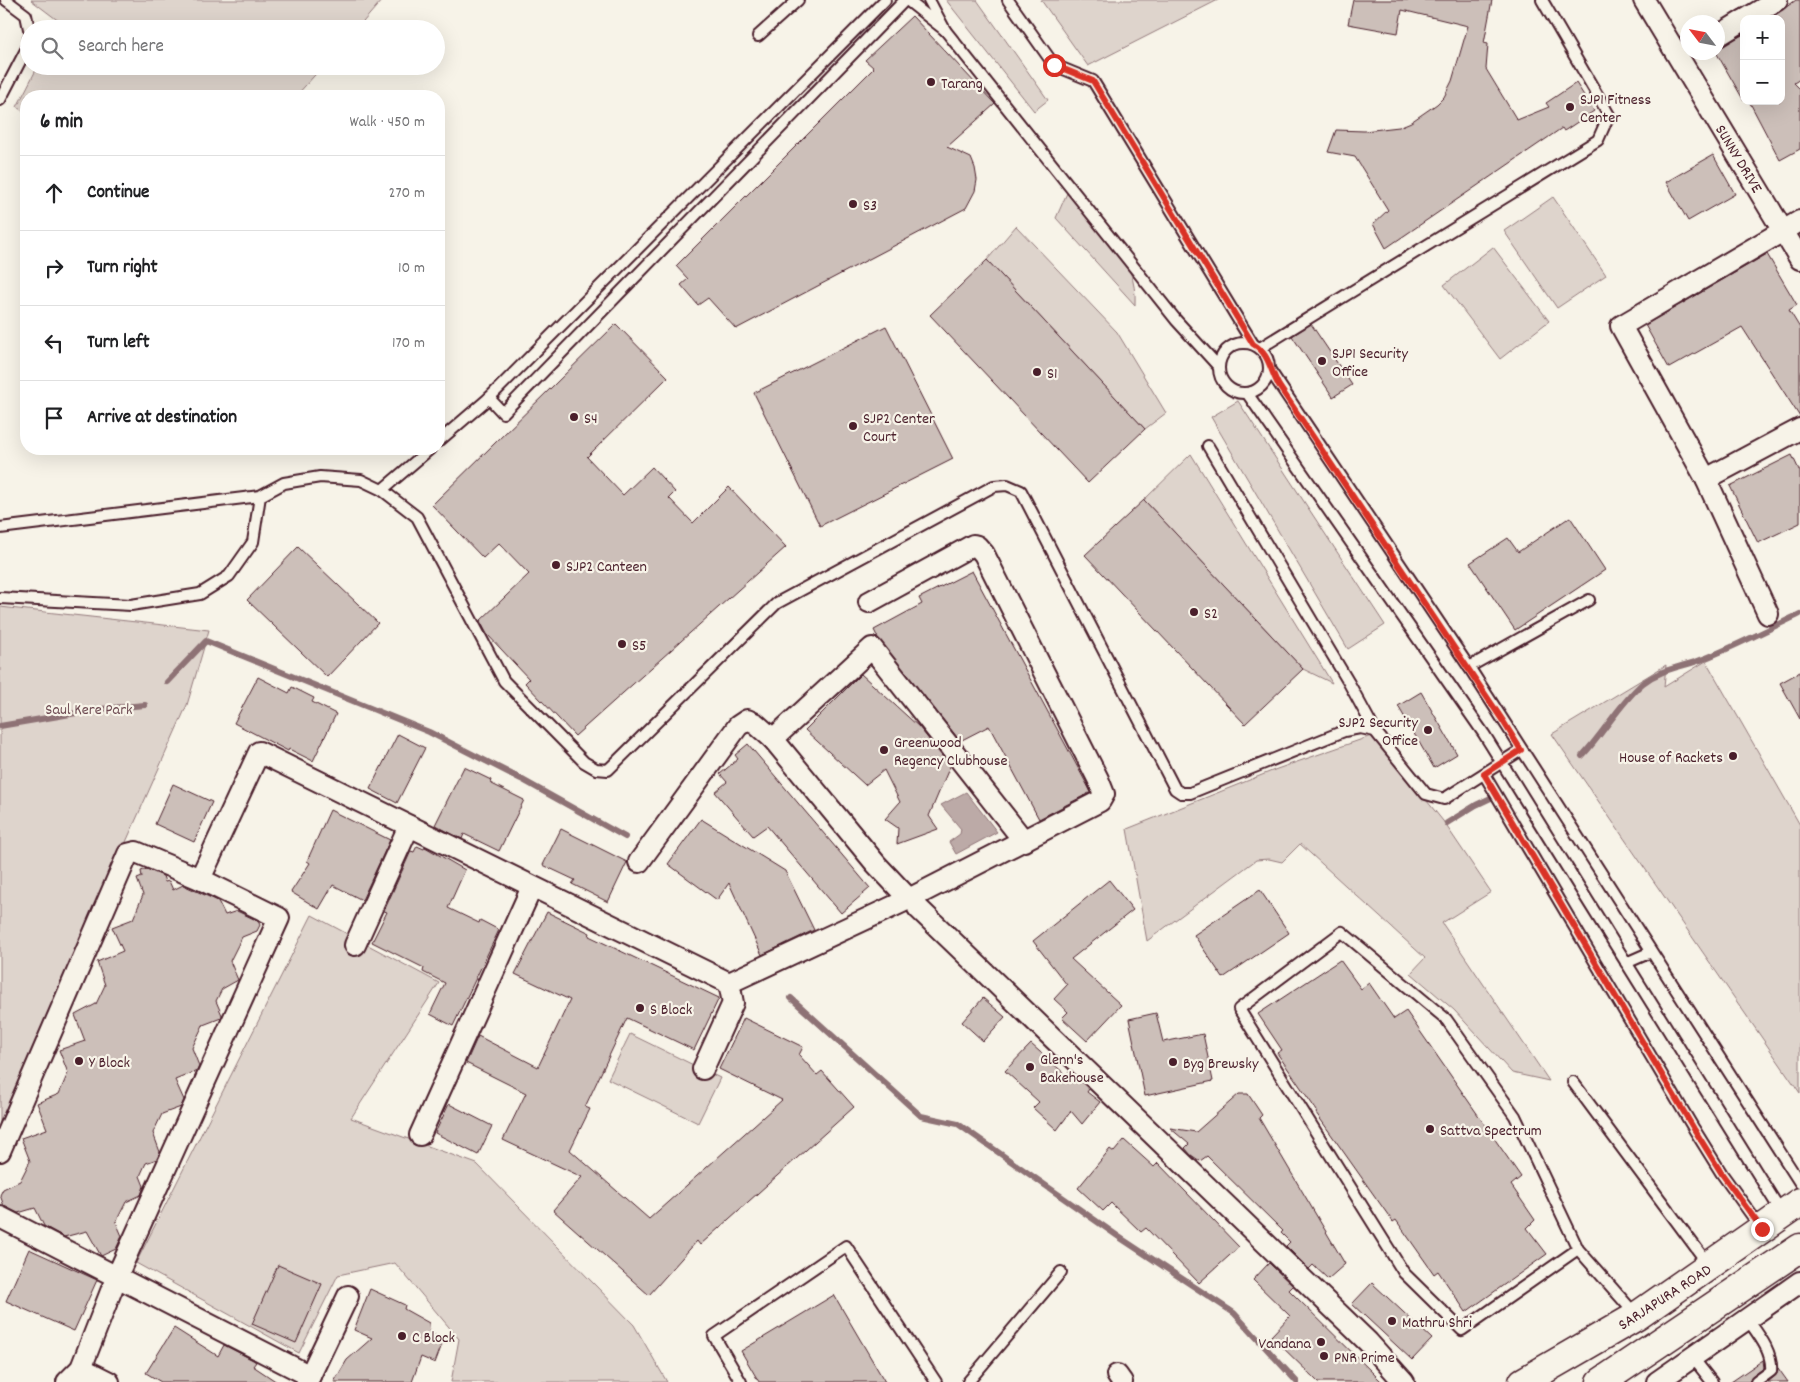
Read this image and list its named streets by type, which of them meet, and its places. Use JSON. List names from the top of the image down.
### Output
{
  "streets": {
    "main road": ["SARJAPURA ROAD"],
    "street": ["SUNNY DRIVE"]
  },
  "parks": ["Saul Kere Park"],
  "places": [
    "Tarang",
    "SJP1 Fitness Center",
    "S3",
    "SJP1 Security Office",
    "S1",
    "S4",
    "SJP2 Center Court",
    "SJP2 Canteen",
    "S2",
    "S5",
    "SJP2 Security Office",
    "Greenwood Regency Clubhouse",
    "House of Rackets",
    "S Block",
    "Y Block",
    "Byg Brewsky",
    "Glenn's Bakehouse",
    "Sattva Spectrum",
    "Mathru Shri",
    "C Block",
    "Vandana",
    "PNR Prime"
  ],
  "north": "top left",
  "page": {
    "map_buttons": ["+", "−"],
    "search": "Search here",
    "heading": ["6 min", "Walk · 450 m"],
    "list": [
      ["Continue", "270 m"],
      ["Turn right", "10 m"],
      ["Turn left", "170 m"],
      "Arrive at destination"
    ]
  }
}
